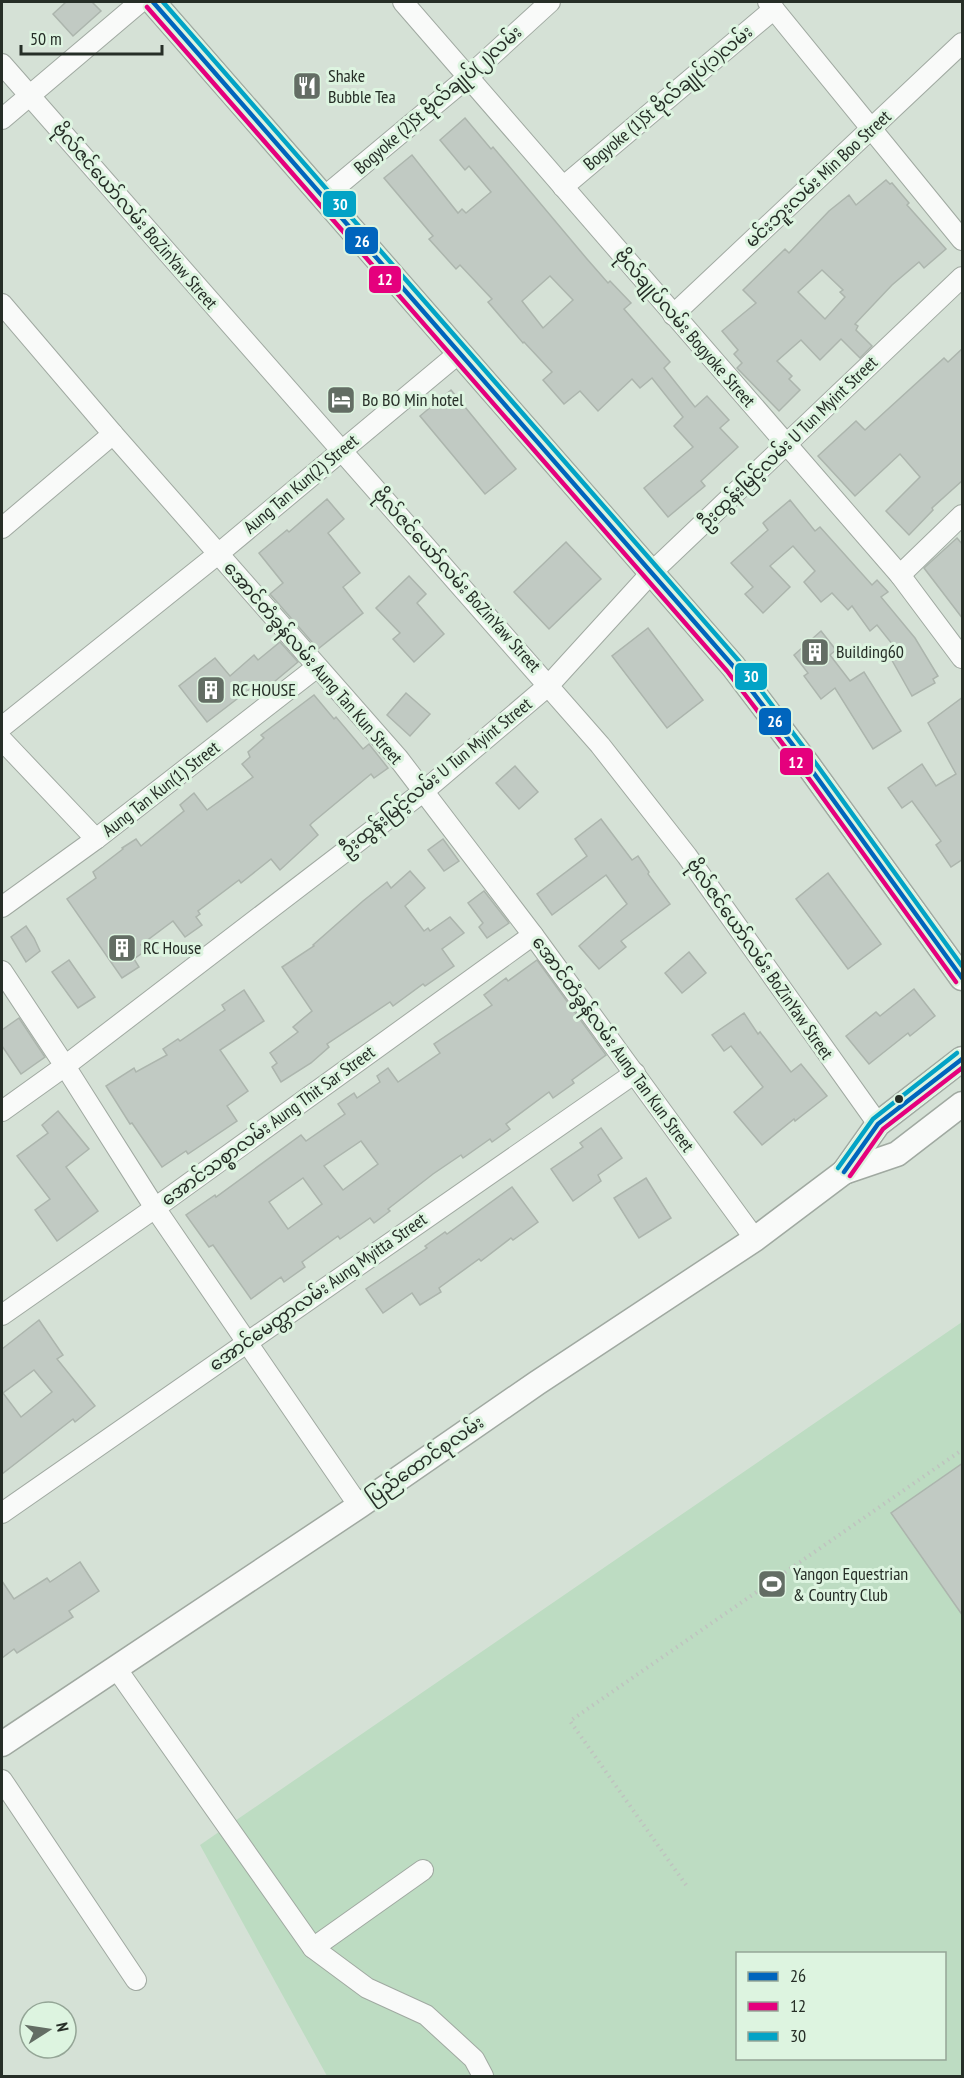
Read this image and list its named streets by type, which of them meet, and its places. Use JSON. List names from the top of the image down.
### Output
{
  "streets": {
    "main road": ["ပြည်ထောင်စုလမ်း"],
    "street": [
      "Bogyoke (1)St ဗိုလ်ချုပ်(၁)လမ်း",
      "Bogyoke (2)St ဗိုလ်ချုပ်(၂)လမ်း",
      "မင်းဘူးလမ်း Min Boo Street",
      "ဗိုလ်ဇင်ယော်လမ်း BoZinYaw Street",
      "ဗိုလ်ချုပ်လမ်း Bogyoke Street",
      "ဦးထွန်းမြင့်လမ်း U Tun Myint Street",
      "Aung Tan Kun(2) Street",
      "အောင်တံခွန်လမ်း Aung Tan Kun Street",
      "Aung Tan Kun(1) Street",
      "အောင်သစ္စာလမ်း Aung Thit Sar Street",
      "အောင်မေတ္တာလမ်း Aung Myitta Street"
    ]
  },
  "crossings": [
    ["Bogyoke (1)St ဗိုလ်ချုပ်(၁)လမ်း", "ဗိုလ်ချုပ်လမ်း Bogyoke Street"],
    ["Bogyoke (2)St ဗိုလ်ချုပ်(၂)လမ်း", "ဗိုလ်ချုပ်လမ်း Bogyoke Street"],
    ["မင်းဘူးလမ်း Min Boo Street", "ဗိုလ်ချုပ်လမ်း Bogyoke Street"],
    ["ဗိုလ်ဇင်ယော်လမ်း BoZinYaw Street", "ဦးထွန်းမြင့်လမ်း U Tun Myint Street"],
    ["ဗိုလ်ဇင်ယော်လမ်း BoZinYaw Street", "Aung Tan Kun(2) Street"],
    ["ဗိုလ်ဇင်ယော်လမ်း BoZinYaw Street", "ပြည်ထောင်စုလမ်း"],
    ["ဗိုလ်ချုပ်လမ်း Bogyoke Street", "ဦးထွန်းမြင့်လမ်း U Tun Myint Street"],
    ["ဦးထွန်းမြင့်လမ်း U Tun Myint Street", "အောင်တံခွန်လမ်း Aung Tan Kun Street"],
    ["Aung Tan Kun(2) Street", "အောင်တံခွန်လမ်း Aung Tan Kun Street"],
    ["အောင်တံခွန်လမ်း Aung Tan Kun Street", "Aung Tan Kun(1) Street"],
    ["အောင်တံခွန်လမ်း Aung Tan Kun Street", "အောင်သစ္စာလမ်း Aung Thit Sar Street"],
    ["အောင်တံခွန်လမ်း Aung Tan Kun Street", "အောင်မေတ္တာလမ်း Aung Myitta Street"],
    ["အောင်တံခွန်လမ်း Aung Tan Kun Street", "ပြည်ထောင်စုလမ်း"]
  ],
  "places": {
    "restaurant": ["Shake Bubble Tea"],
    "hotel": ["Bo BO Min hotel"],
    "building": ["Building60", "RC HOUSE", "RC House"],
    "sports": ["Yangon Equestrian & Country Club"]
  },
  "lines": ["transit line 26", "transit line 30", "transit line 12"],
  "legend": ["26", "12", "30"],
  "scale_bar": "50 m",
  "north": "right"
}
